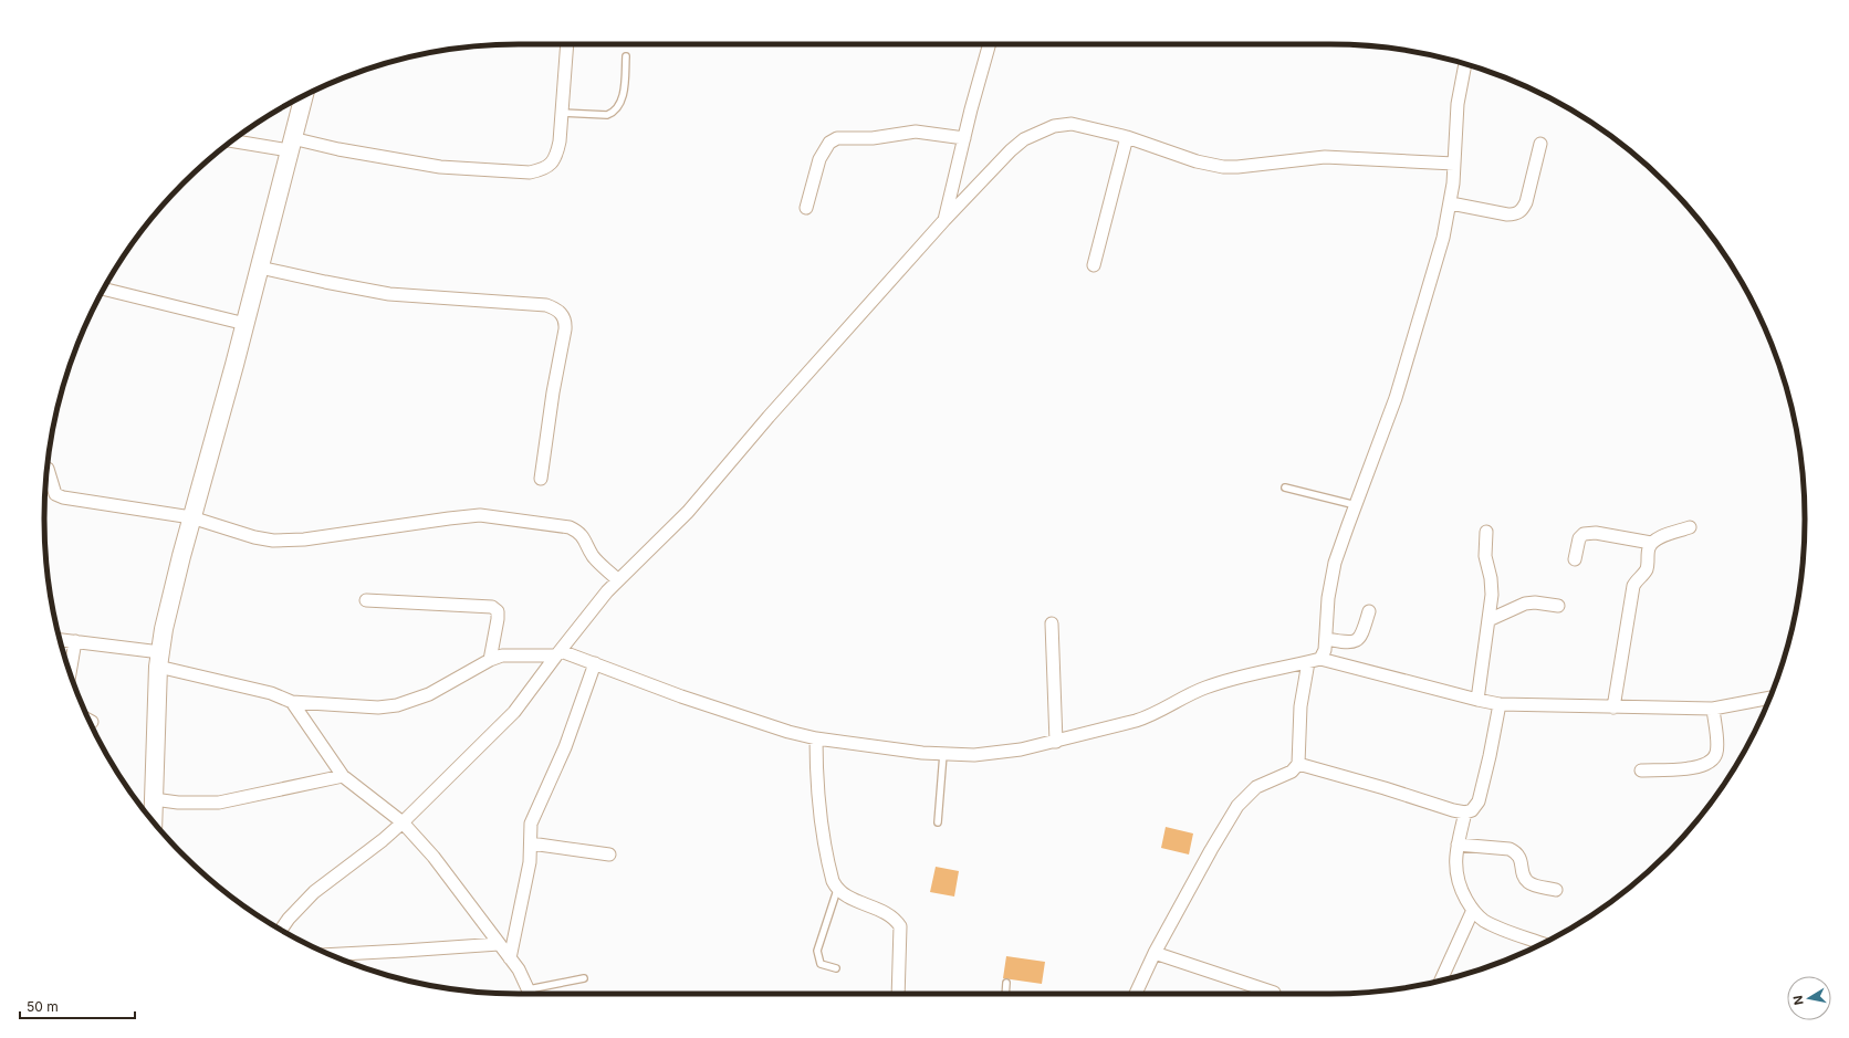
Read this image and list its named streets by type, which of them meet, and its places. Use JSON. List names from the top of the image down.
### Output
{
  "scale_bar": "50 m",
  "north": "left"
}
